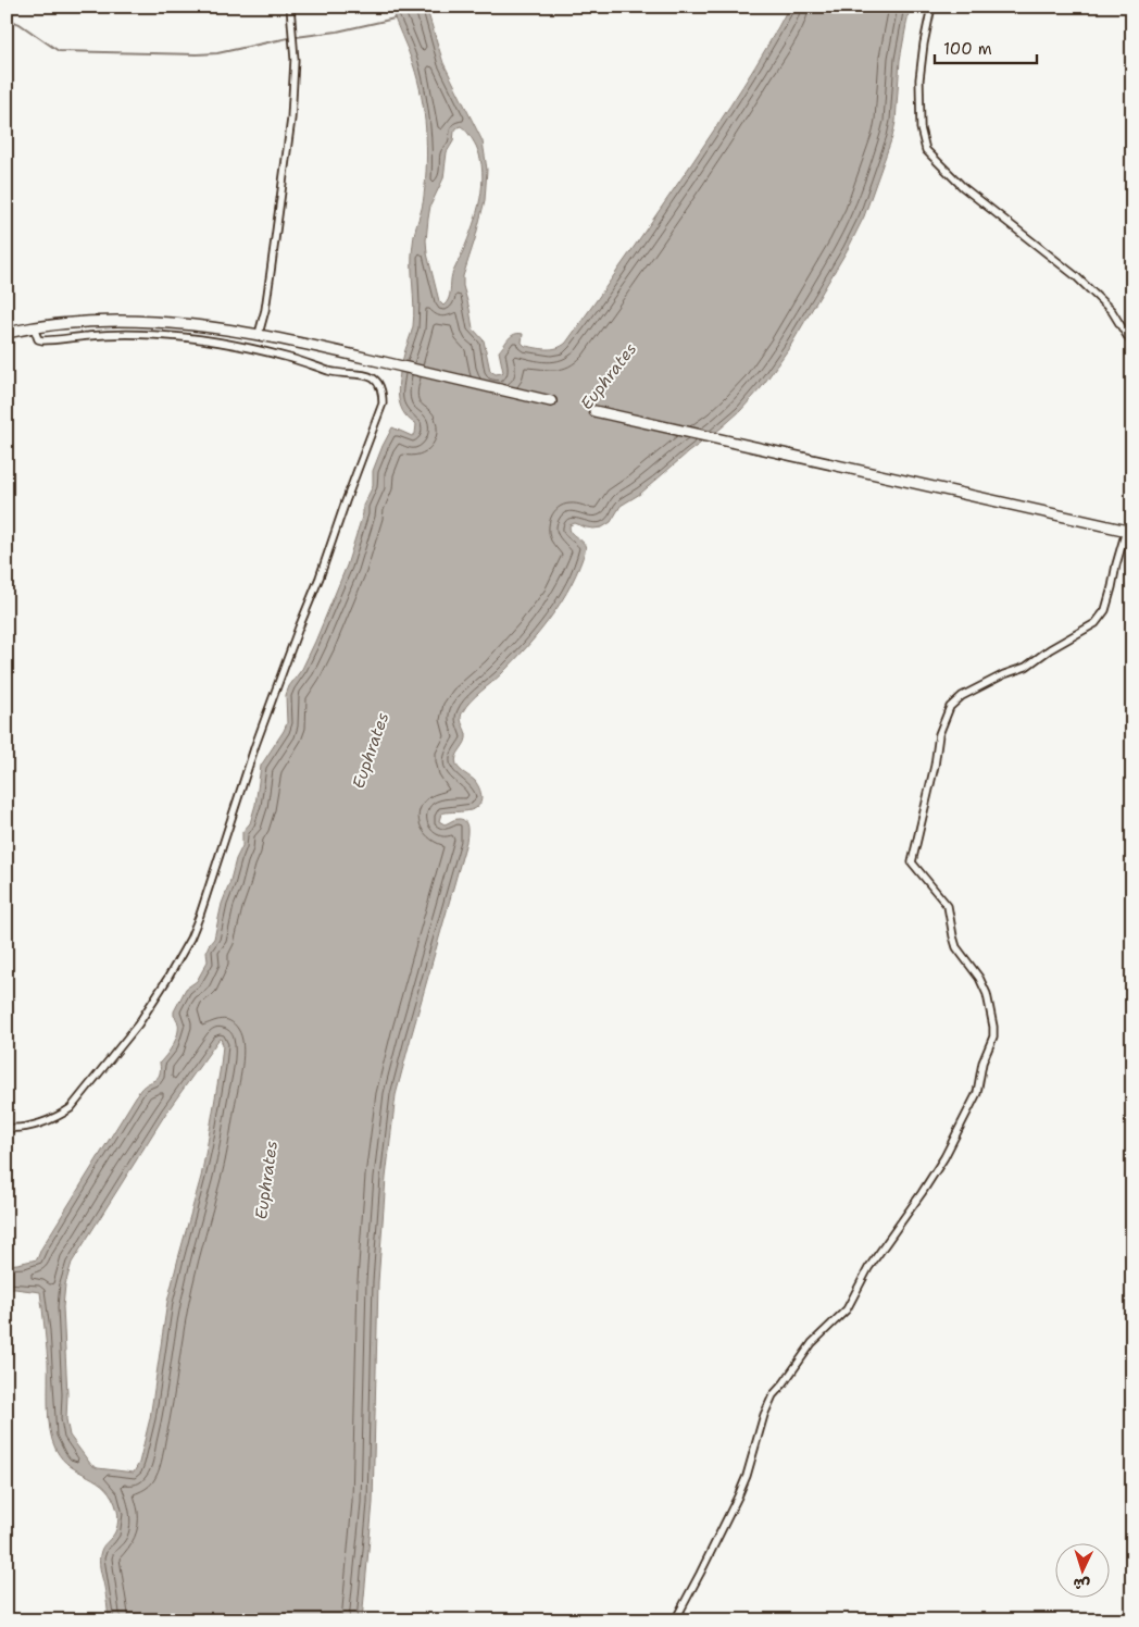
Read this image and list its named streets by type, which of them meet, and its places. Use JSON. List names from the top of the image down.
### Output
{
  "water": ["Euphrates"],
  "scale_bar": "100 m",
  "north": "bottom"
}
